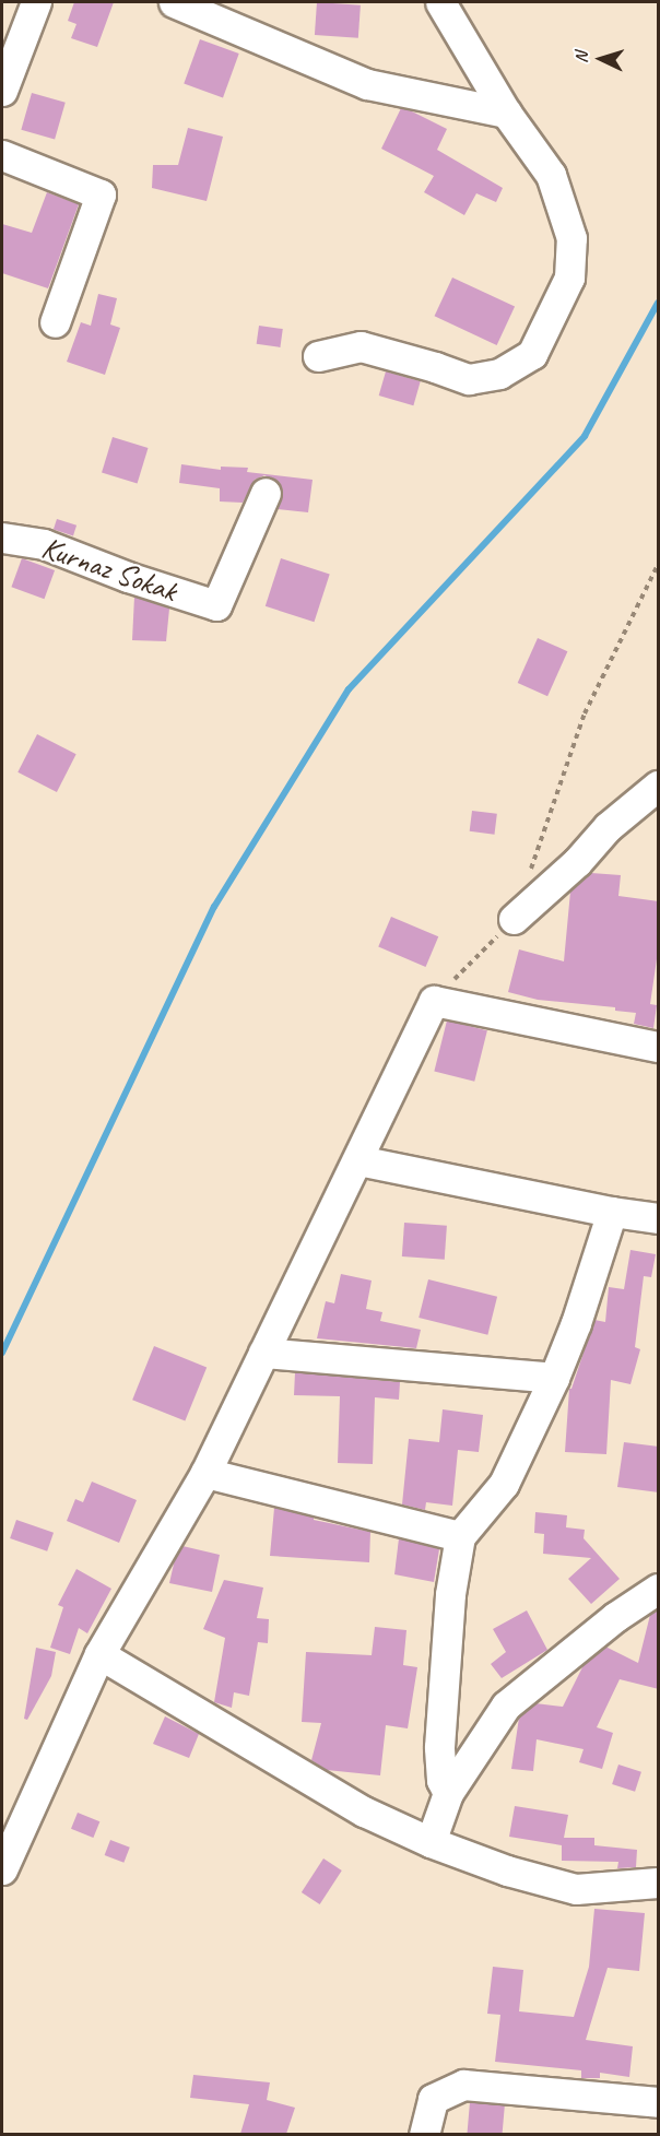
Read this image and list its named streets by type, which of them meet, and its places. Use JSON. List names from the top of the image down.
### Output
{
  "streets": {
    "street": ["Kurnaz Sokak"]
  },
  "north": "left"
}
